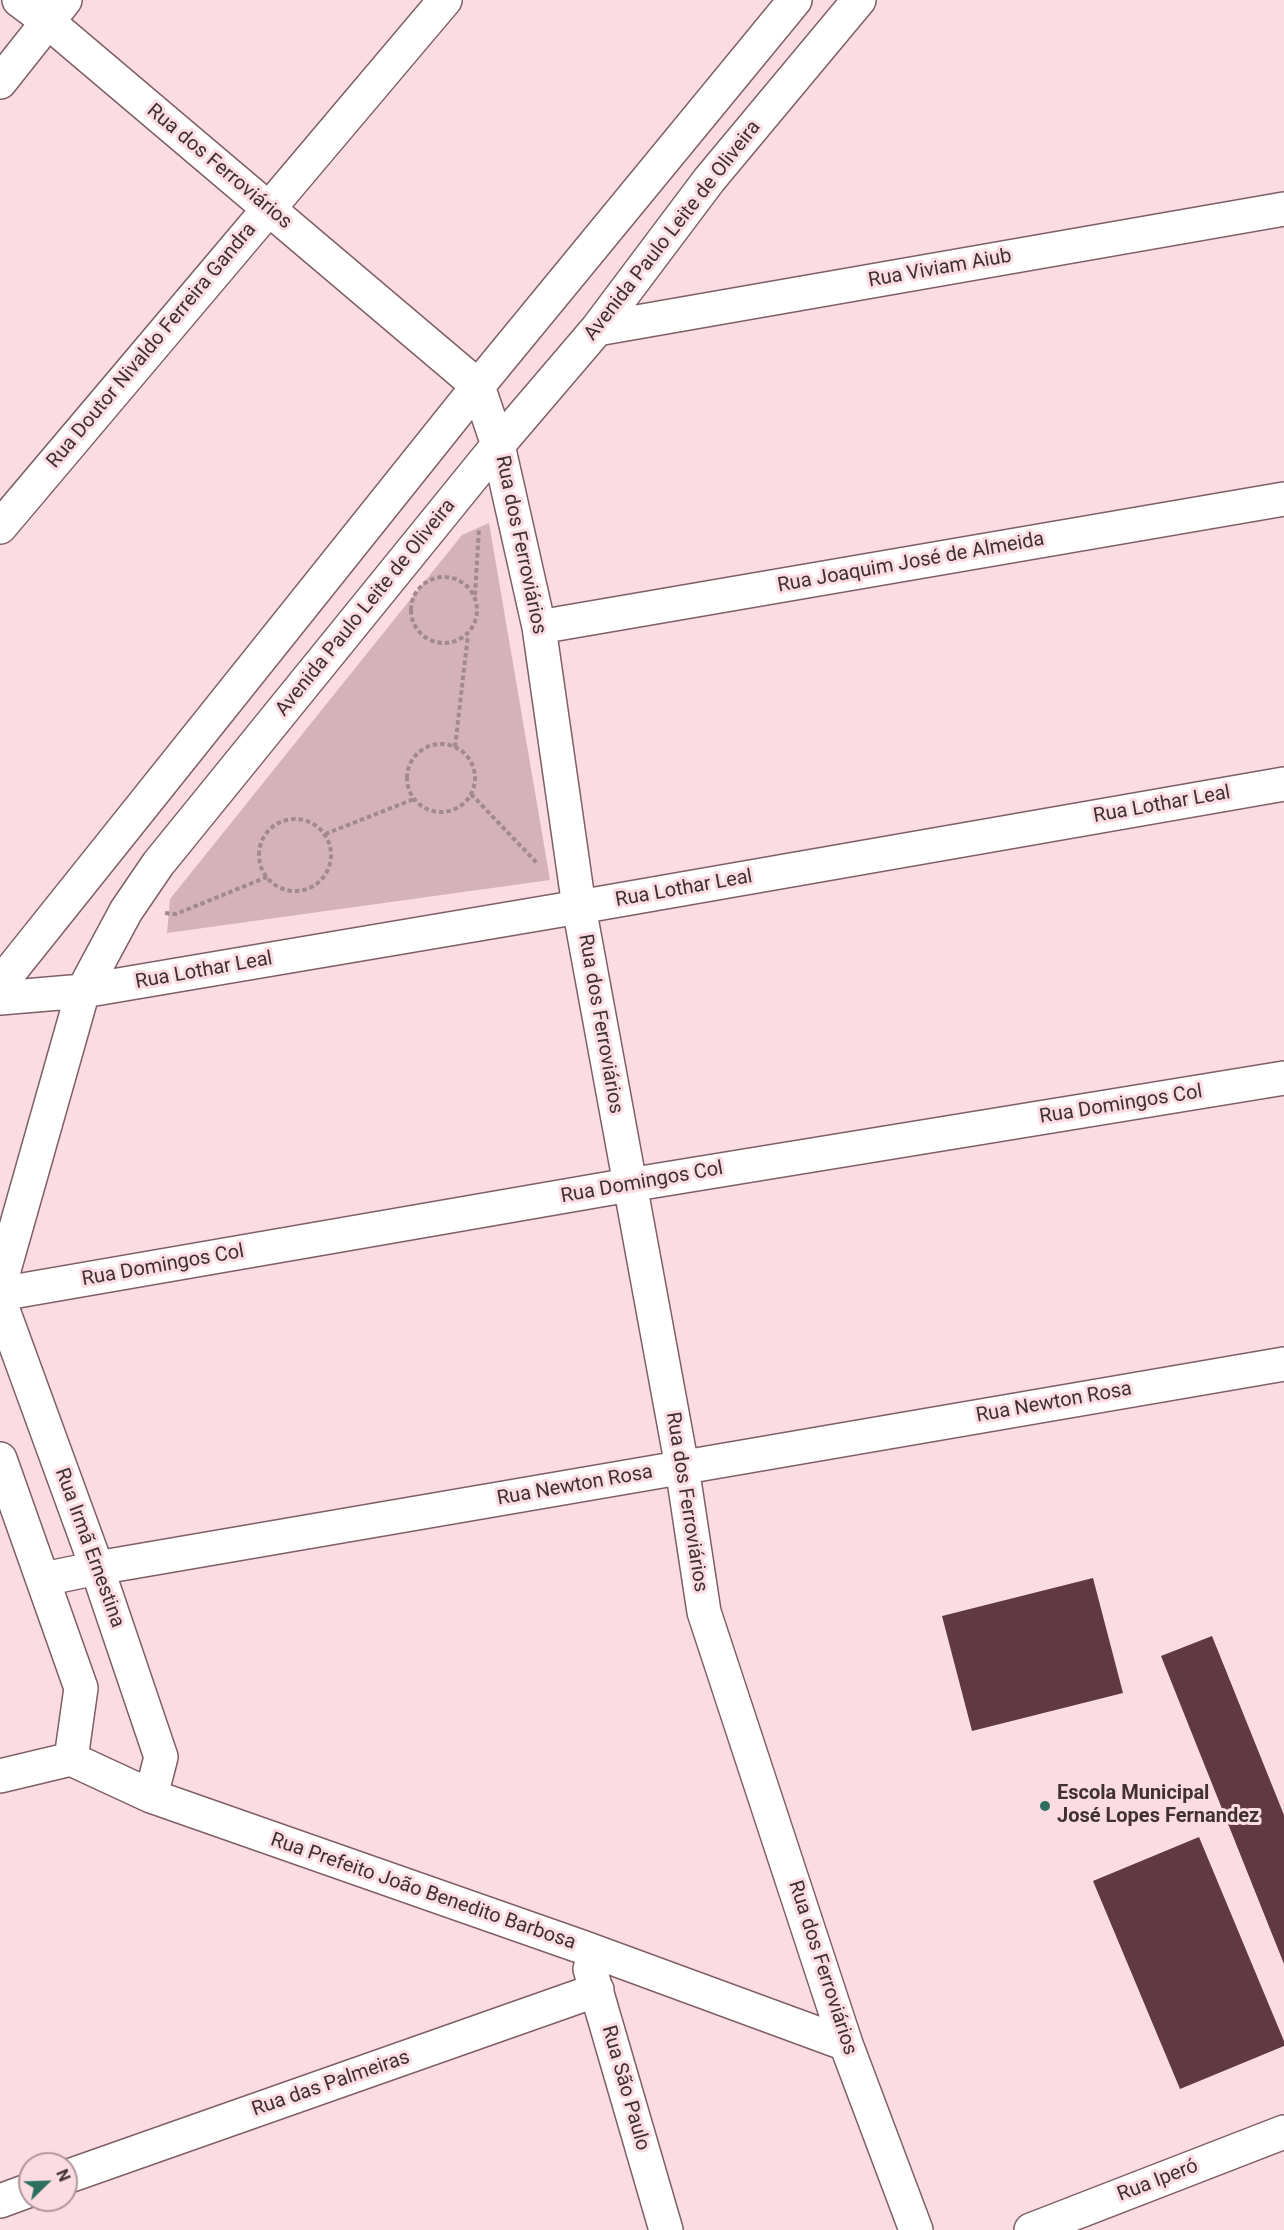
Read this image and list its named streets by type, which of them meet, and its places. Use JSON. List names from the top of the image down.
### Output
{
  "streets": {
    "street": [
      "Rua dos Ferroviários",
      "Avenida Paulo Leite de Oliveira",
      "Rua Viviam Aiub",
      "Rua Doutor Nivaldo Ferreira Gandra",
      "Rua Joaquim José de Almeida",
      "Rua Lothar Leal",
      "Rua Domingos Col",
      "Rua Newton Rosa",
      "Rua Irmã Ernestina",
      "Rua Prefeito João Benedito Barbosa",
      "Rua das Palmeiras",
      "Rua São Paulo",
      "Rua Iperó"
    ]
  },
  "crossings": [
    ["Rua dos Ferroviários", "Avenida Paulo Leite de Oliveira"],
    ["Rua dos Ferroviários", "Rua Doutor Nivaldo Ferreira Gandra"],
    ["Rua dos Ferroviários", "Rua Joaquim José de Almeida"],
    ["Rua dos Ferroviários", "Rua Lothar Leal"],
    ["Rua dos Ferroviários", "Rua Domingos Col"],
    ["Rua dos Ferroviários", "Rua Newton Rosa"],
    ["Rua dos Ferroviários", "Rua Prefeito João Benedito Barbosa"],
    ["Avenida Paulo Leite de Oliveira", "Rua Viviam Aiub"],
    ["Avenida Paulo Leite de Oliveira", "Rua Lothar Leal"],
    ["Rua Newton Rosa", "Rua Irmã Ernestina"],
    ["Rua Irmã Ernestina", "Rua Prefeito João Benedito Barbosa"],
    ["Rua Prefeito João Benedito Barbosa", "Rua São Paulo"],
    ["Rua das Palmeiras", "Rua São Paulo"]
  ],
  "places": ["Escola Municipal José Lopes Fernandez"],
  "north": "top right"
}
